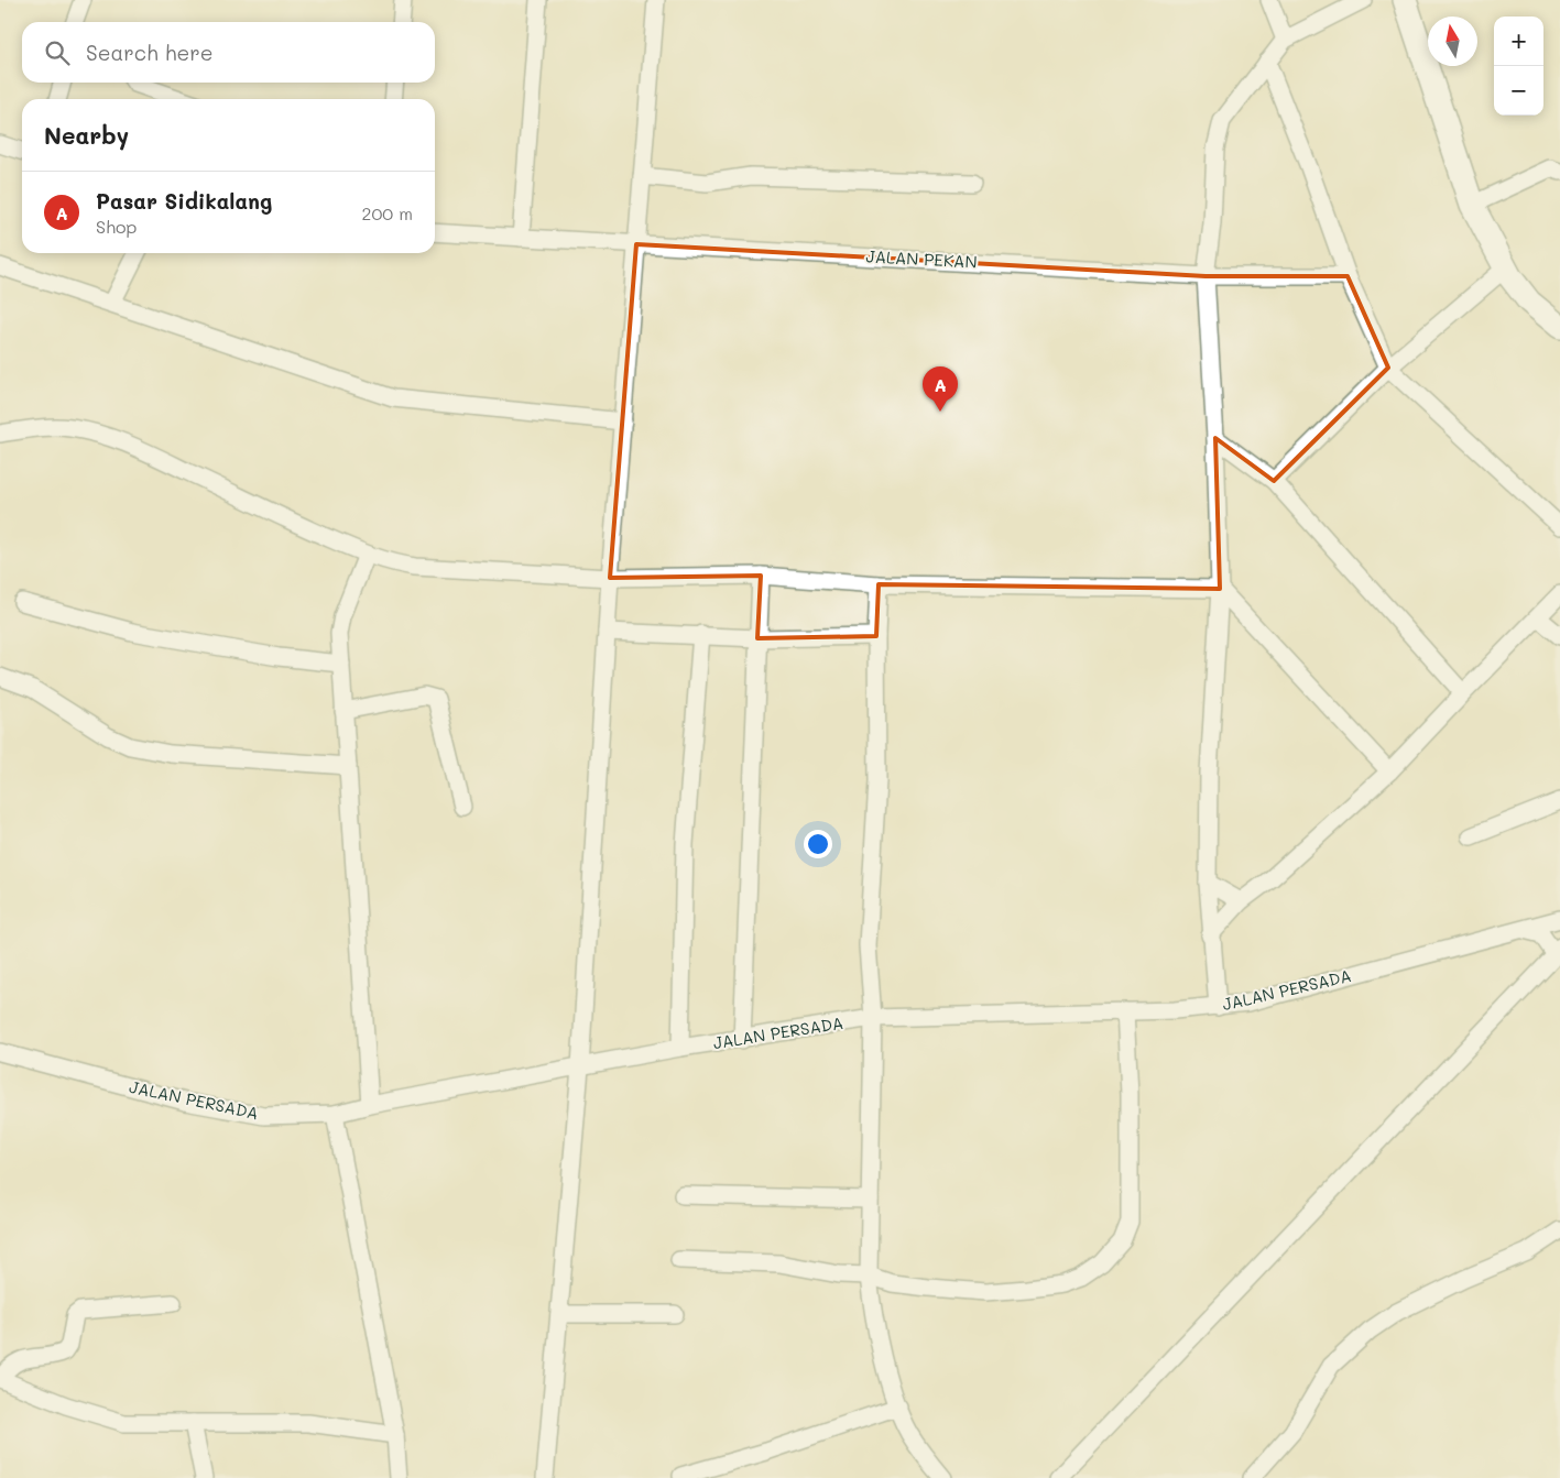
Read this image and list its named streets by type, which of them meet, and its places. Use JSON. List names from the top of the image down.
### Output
{
  "streets": {
    "street": ["JALAN PEKAN", "JALAN PERSADA"]
  },
  "north": "top",
  "page": {
    "map_buttons": ["+", "−"],
    "search": "Search here",
    "heading": "Nearby",
    "list": [
      {
        "mark": "A",
        "name": "Pasar Sidikalang",
        "note": "Shop",
        "value": "200 m"
      }
    ],
    "pins": "A"
  }
}
